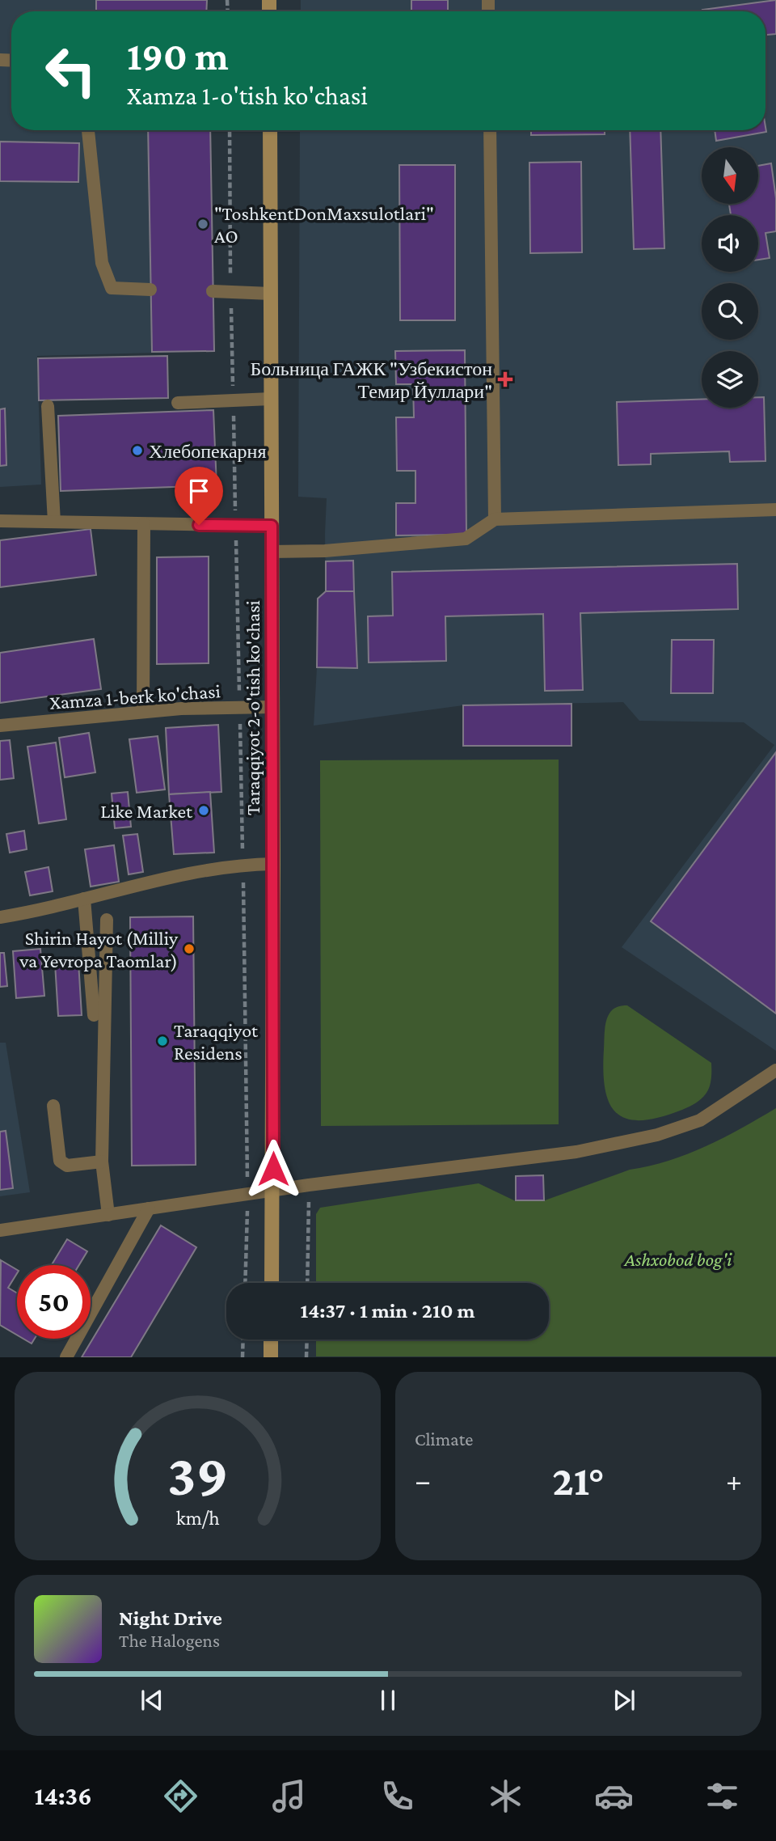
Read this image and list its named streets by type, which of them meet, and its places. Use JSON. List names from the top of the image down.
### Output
{
  "streets": {
    "main road": ["Taraqqiyot 2-o'tish ko'chasi"],
    "lane": ["Xamza 1-berk ko'chasi"]
  },
  "crossings": [
    ["Xamza 1-berk ko'chasi", "Taraqqiyot 2-o'tish ko'chasi"]
  ],
  "parks": ["Ashxobod bog'i"],
  "places": {
    "other": [
      "\"ToshkentDonMaxsulotlari\" AO",
      "Хлебопекарня",
      "Like Market",
      "Shirin Hayot (Milliy va Yevropa Taomlar)",
      "Taraqqiyot Residens"
    ],
    "health": ["Больница ГАЖК \"Узбекистон Темир Йуллари\""]
  },
  "north": "bottom",
  "page": {
    "turn": ["190 m", "Xamza 1-o'tish ko'chasi"],
    "limit": "50",
    "trip": "14:37 · 1 min · 210 m",
    "tile": "Climate",
    "heat": ["−", "21°", "+"],
    "song": ["Night Drive", "The Halogens"],
    "tabs": "14:36",
    "gauge": ["39", "km/h"]
  }
}
